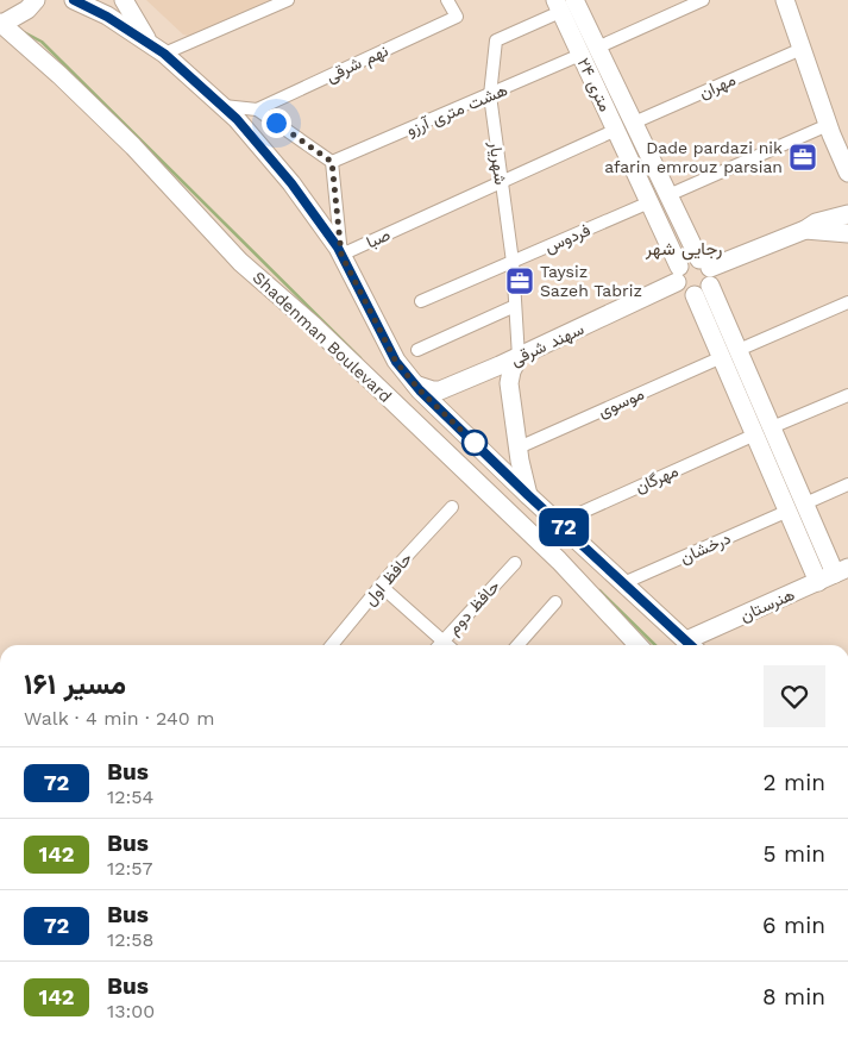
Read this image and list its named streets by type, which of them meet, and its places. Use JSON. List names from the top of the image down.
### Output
{
  "streets": {
    "main road": [
      "۲۴ متری",
      "Shadenman Boulevard",
      "سهند شرقی",
      "هنرستان"
    ],
    "street": [
      "نهم شرقی",
      "مهران",
      "هشت متری آرزو",
      "شهریار",
      "صبا",
      "فردوس",
      "موسوی",
      "مهرگان",
      "درخشان",
      "حافظ اول",
      "حافظ دوم"
    ]
  },
  "crossings": [
    ["۲۴ متری", "مهران"],
    ["۲۴ متری", "هشت متری آرزو"],
    ["۲۴ متری", "شهریار"],
    ["۲۴ متری", "صبا"],
    ["۲۴ متری", "فردوس"],
    ["۲۴ متری", "سهند شرقی"],
    ["۲۴ متری", "موسوی"],
    ["۲۴ متری", "مهرگان"],
    ["هشت متری آرزو", "شهریار"],
    ["هشت متری آرزو", "صبا"],
    ["شهریار", "صبا"],
    ["شهریار", "فردوس"],
    ["شهریار", "سهند شرقی"],
    ["صبا", "Shadenman Boulevard"],
    ["Shadenman Boulevard", "سهند شرقی"],
    ["Shadenman Boulevard", "مهرگان"],
    ["Shadenman Boulevard", "درخشان"]
  ],
  "districts": ["رجایی شهر"],
  "places": {
    "office": ["Dade pardazi nik afarin emrouz parsian", "Taysiz Sazeh Tabriz"]
  },
  "lines": ["bus line 72"],
  "page": {
    "on_map": "72",
    "heading": ["مسیر ۱۶۱", "Walk · 4 min · 240 m"],
    "list": [
      {
        "mark": "72",
        "name": "Bus",
        "note": "12:54",
        "value": "2 min"
      },
      {
        "mark": "142",
        "name": "Bus",
        "note": "12:57",
        "value": "5 min"
      },
      {
        "mark": "72",
        "name": "Bus",
        "note": "12:58",
        "value": "6 min"
      },
      {
        "mark": "142",
        "name": "Bus",
        "note": "13:00",
        "value": "8 min"
      }
    ]
  }
}
